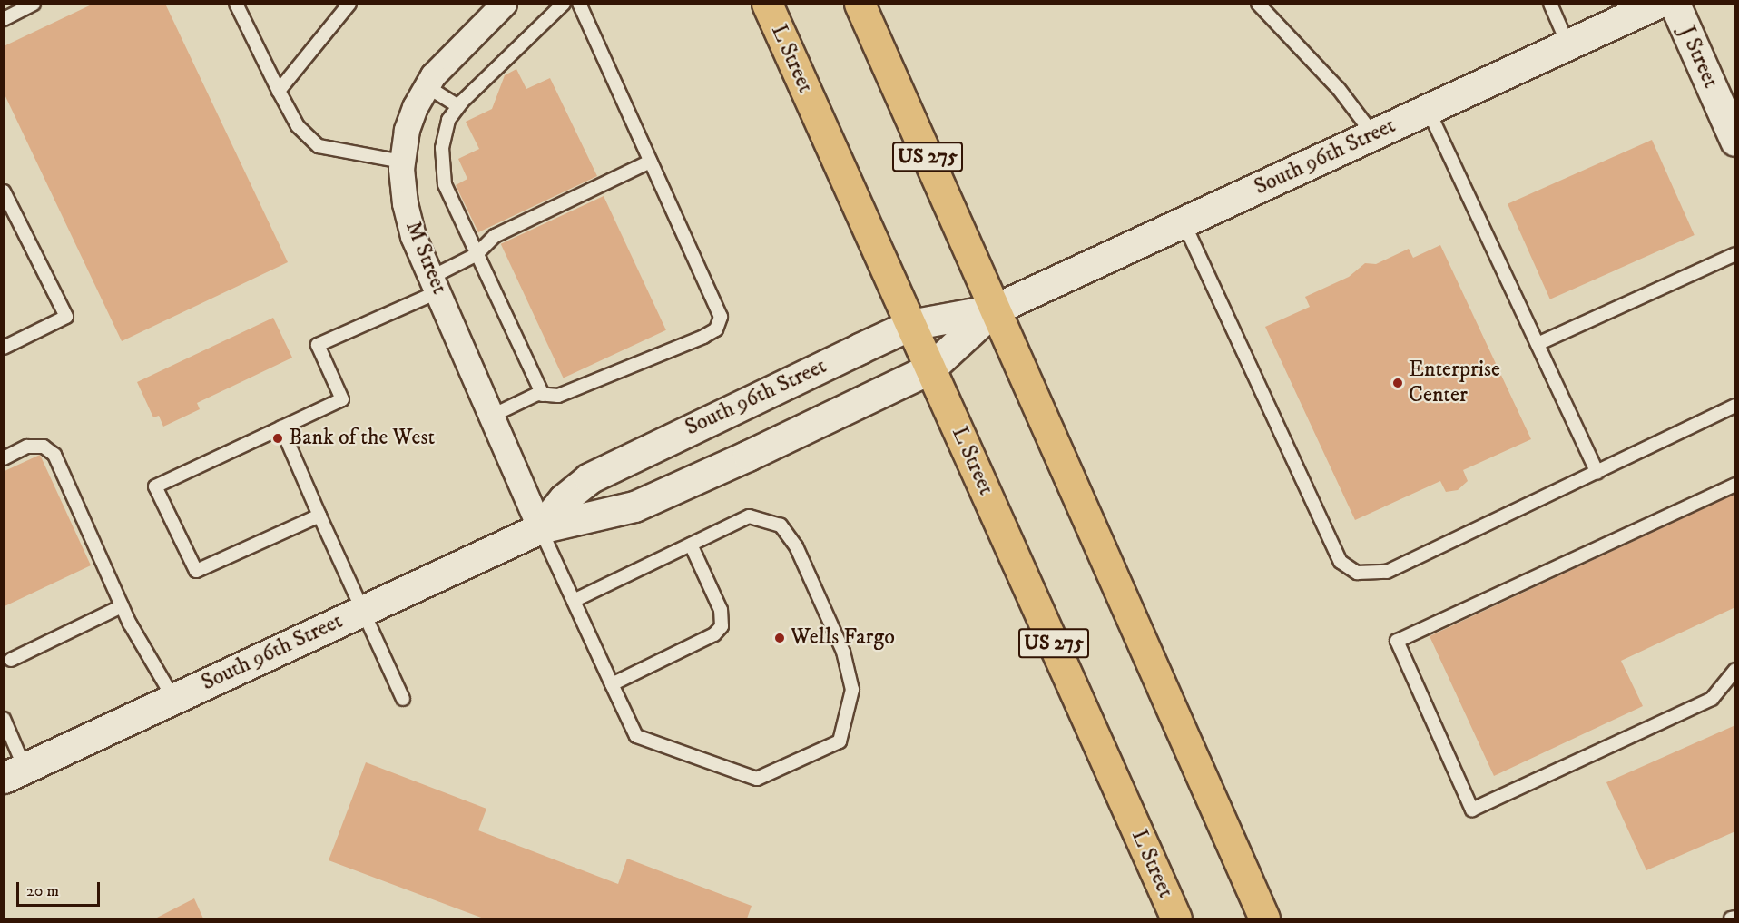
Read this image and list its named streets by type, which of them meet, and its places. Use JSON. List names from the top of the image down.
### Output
{
  "streets": {
    "main road": [
      "J Street",
      "L Street",
      "US 275",
      "South 96th Street"
    ],
    "street": ["M Street"]
  },
  "crossings": [
    ["L Street", "South 96th Street"],
    ["US 275", "South 96th Street"],
    ["South 96th Street", "M Street"]
  ],
  "places": ["Enterprise Center", "Bank of the West", "Wells Fargo"],
  "scale_bar": "20 m"
}
